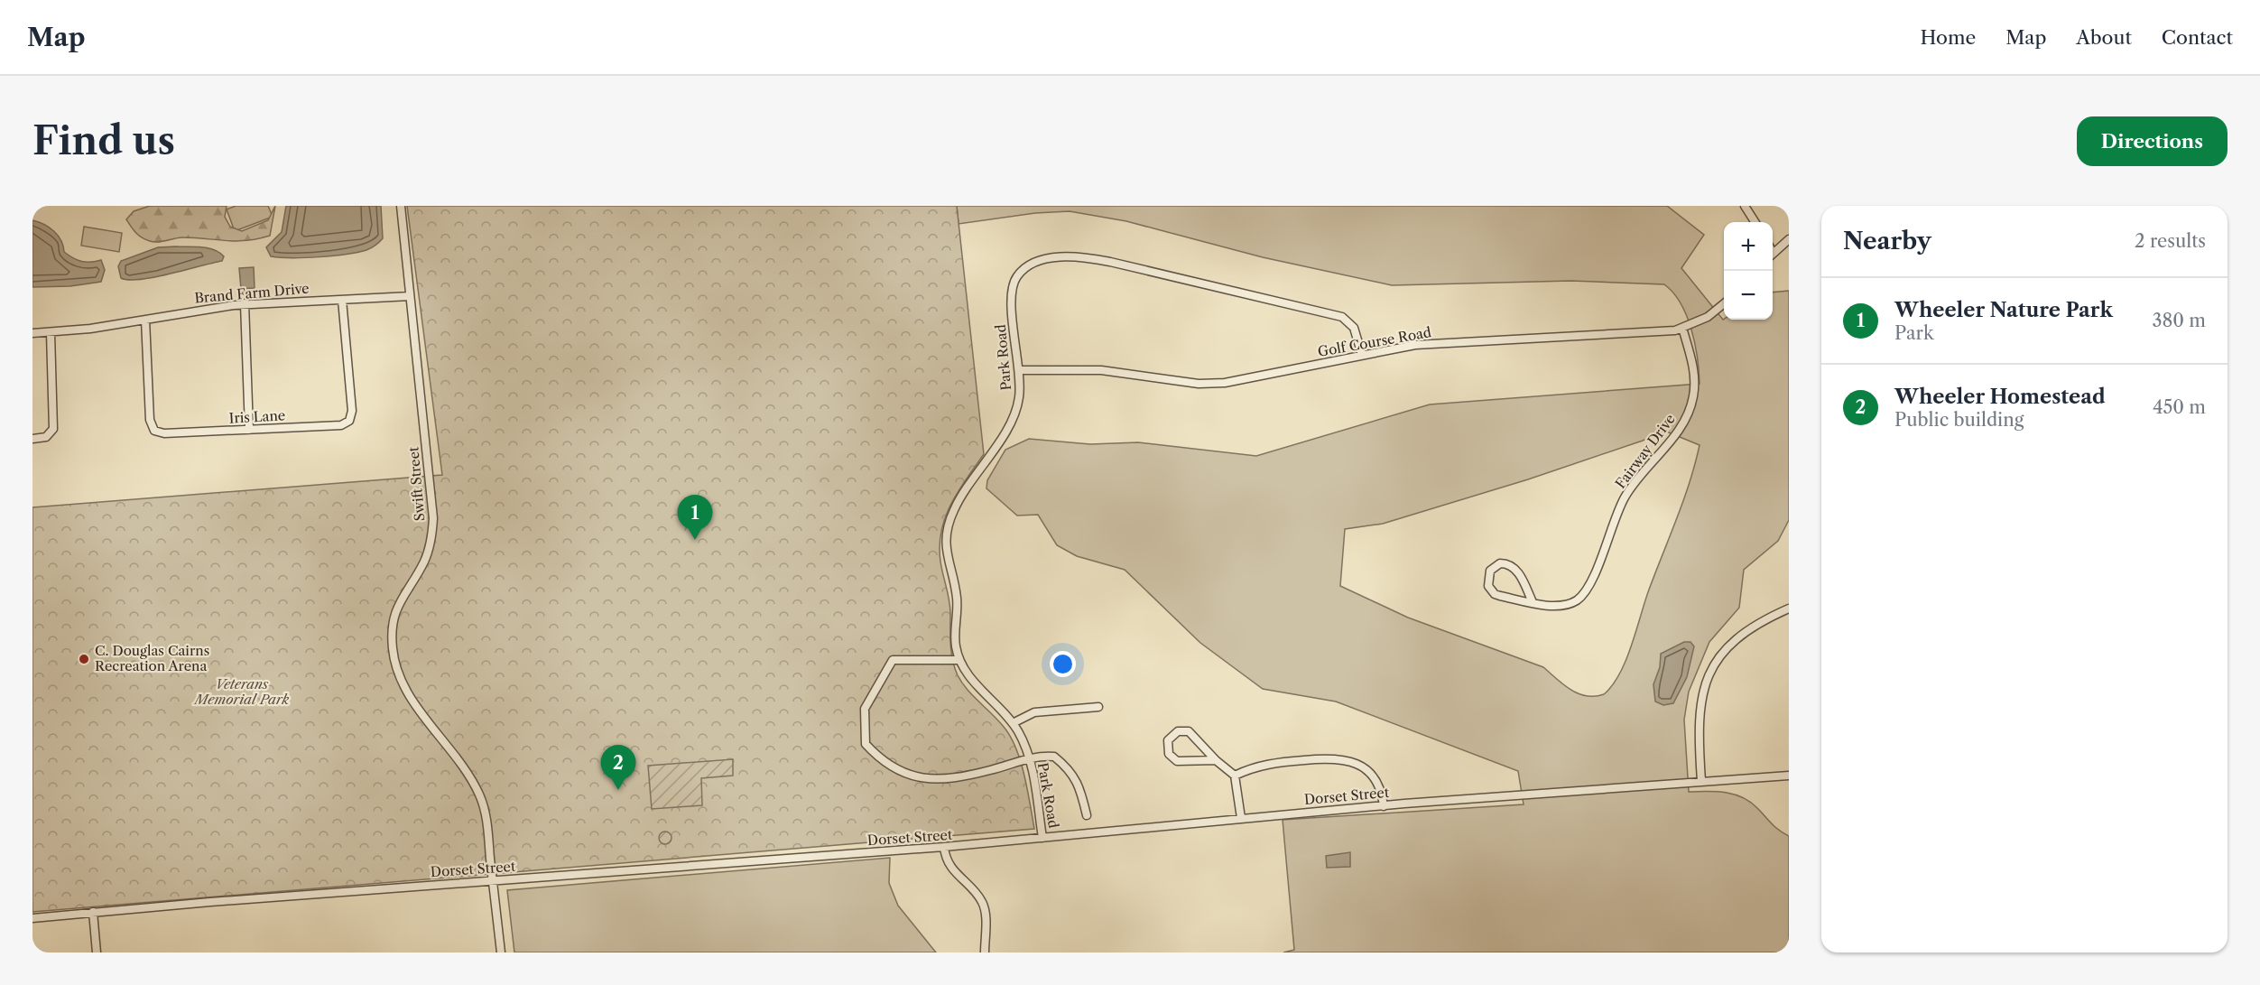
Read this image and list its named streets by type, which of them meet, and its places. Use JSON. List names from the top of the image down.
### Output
{
  "streets": {
    "street": [
      "Brand Farm Drive",
      "Golf Course Road",
      "Park Road",
      "Iris Lane",
      "Fairway Drive",
      "Swift Street",
      "Dorset Street"
    ]
  },
  "crossings": [
    ["Brand Farm Drive", "Iris Lane"],
    ["Brand Farm Drive", "Swift Street"],
    ["Golf Course Road", "Park Road"],
    ["Golf Course Road", "Fairway Drive"],
    ["Park Road", "Dorset Street"],
    ["Swift Street", "Dorset Street"]
  ],
  "parks": ["Veterans Memorial Park"],
  "places": ["C. Douglas Cairns Recreation Arena"],
  "page": {
    "header": "Map",
    "nav": [
      "Home",
      "Map",
      "About",
      "Contact"
    ],
    "buttons": "Directions",
    "title": "Find us",
    "heading": ["Nearby", "2 results"],
    "map_buttons": ["+", "−"],
    "list": [
      {
        "mark": "1",
        "name": "Wheeler Nature Park",
        "note": "Park",
        "value": "380 m"
      },
      {
        "mark": "2",
        "name": "Wheeler Homestead",
        "note": "Public building",
        "value": "450 m"
      }
    ],
    "pins": ["1", "2"]
  }
}
